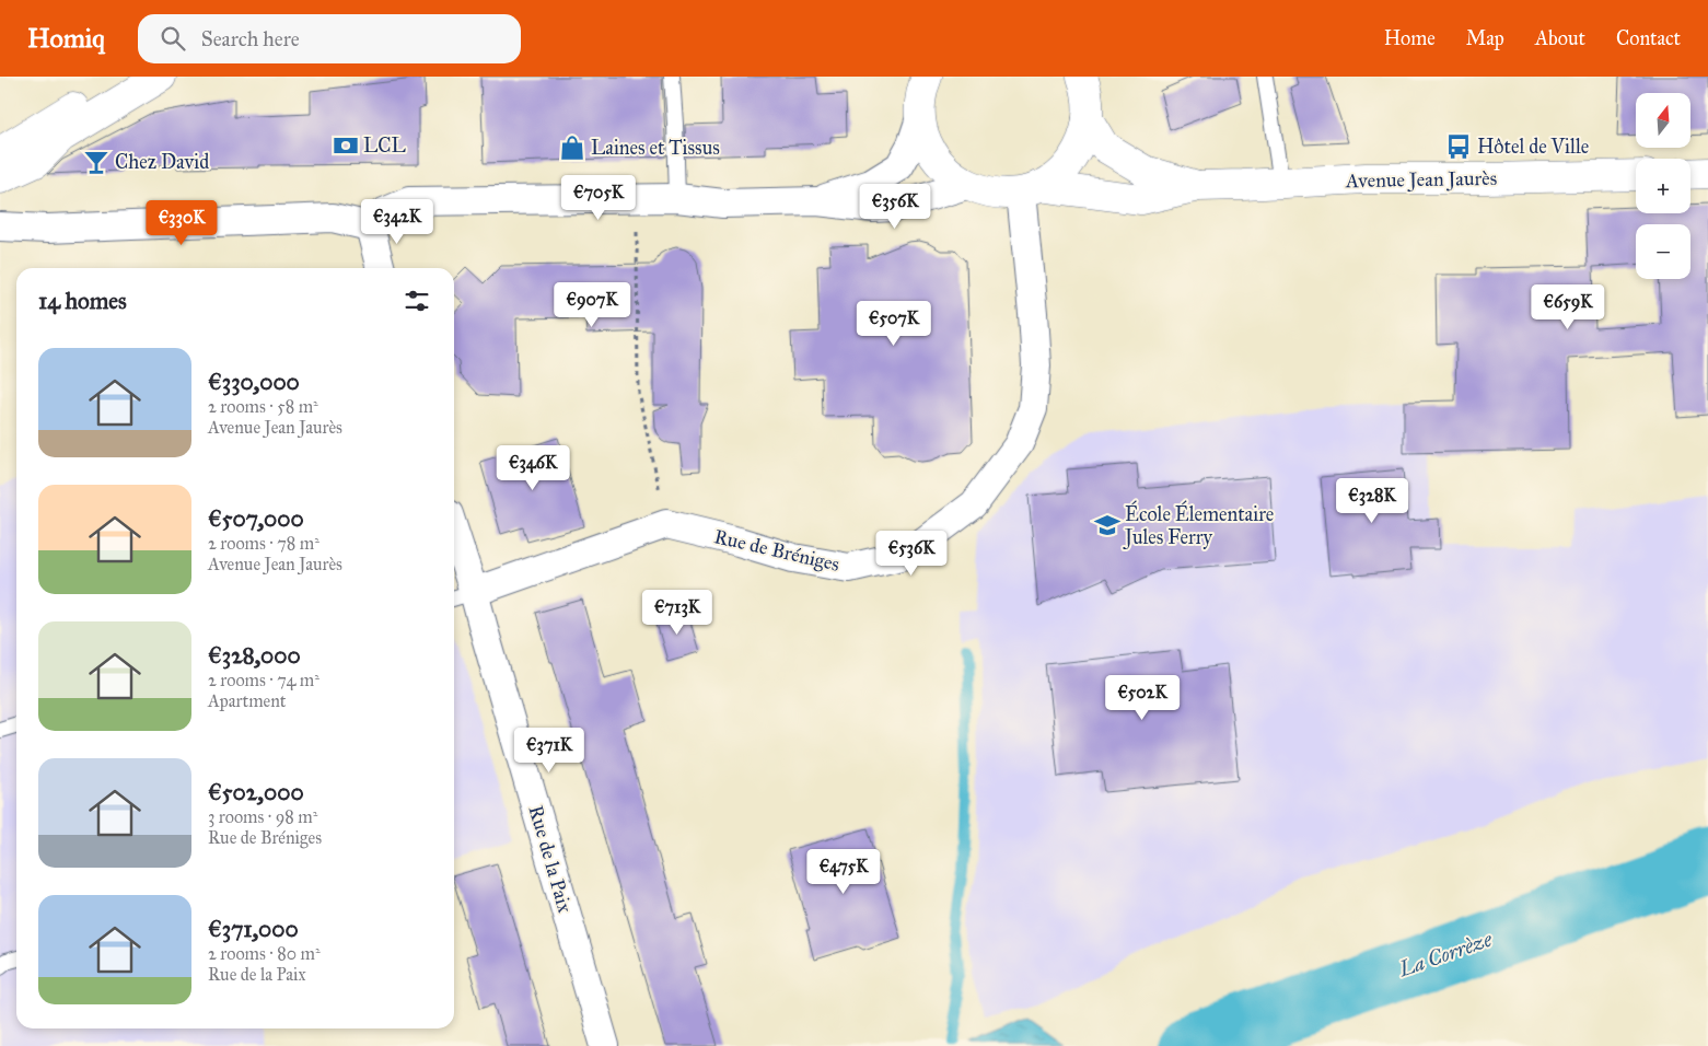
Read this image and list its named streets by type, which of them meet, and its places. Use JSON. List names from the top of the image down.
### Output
{
  "streets": {
    "main road": ["Avenue Jean Jaurès"],
    "street": ["Rue de Bréniges", "Rue de la Paix"]
  },
  "crossings": [
    ["Avenue Jean Jaurès", "Rue de Bréniges"]
  ],
  "water": ["La Corrèze"],
  "places": {
    "bank": ["LCL"],
    "bus stop": ["Hôtel de Ville"],
    "shop": ["Laines et Tissus"],
    "bar": ["Chez David"],
    "school or university": ["École Élementaire Jules Ferry"]
  },
  "north": "top",
  "page": {
    "header": "Homiq",
    "search": "Search here",
    "nav": [
      "Home",
      "Map",
      "About",
      "Contact"
    ],
    "map_buttons": ["+", "−"],
    "price": [
      "€705K",
      "€356K",
      "€342K",
      "€330K",
      "€907K",
      "€659K",
      "€507K",
      "€346K",
      "€328K",
      "€536K",
      "€713K",
      "€502K",
      "€371K",
      "€475K"
    ],
    "heading": "14 homes",
    "list": [
      {
        "name": "€330,000",
        "note": "2 rooms · 58 m² · Avenue Jean Jaurès"
      },
      {
        "name": "€507,000",
        "note": "2 rooms · 78 m² · Avenue Jean Jaurès"
      },
      {
        "name": "€328,000",
        "note": "2 rooms · 74 m² · Apartment"
      },
      {
        "name": "€502,000",
        "note": "3 rooms · 98 m² · Rue de Bréniges"
      },
      {
        "name": "€371,000",
        "note": "2 rooms · 80 m² · Rue de la Paix"
      }
    ]
  }
}
